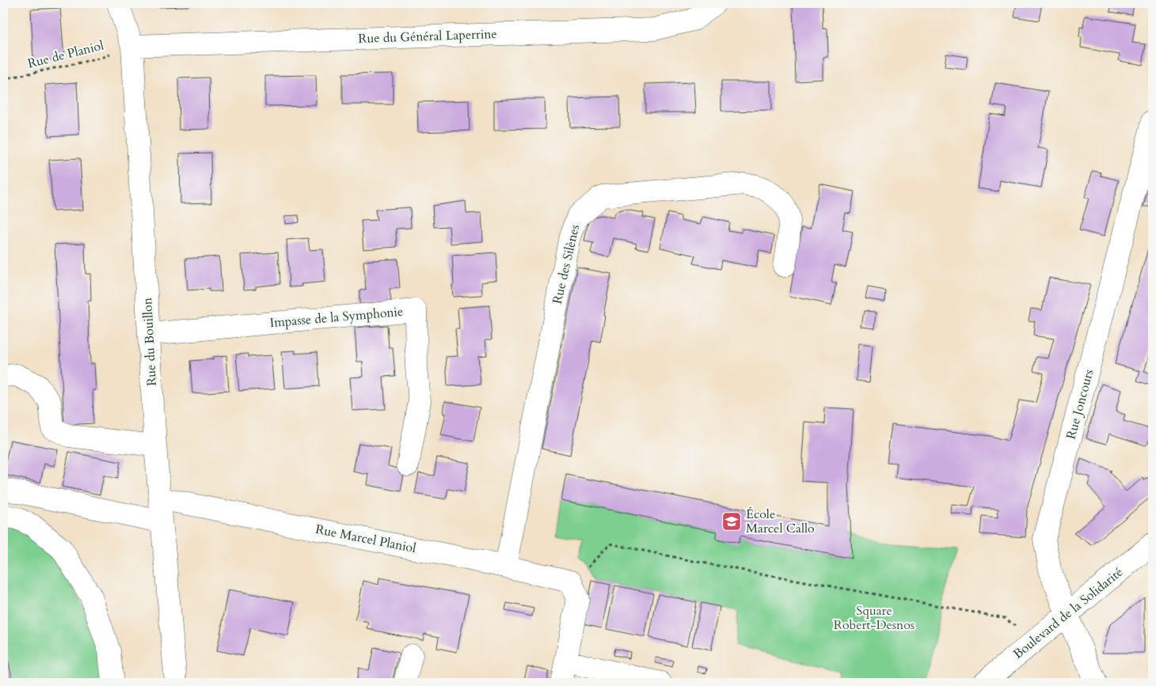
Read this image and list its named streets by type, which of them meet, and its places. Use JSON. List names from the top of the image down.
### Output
{
  "streets": {
    "street": [
      "Rue du Général Laperrine",
      "Rue des Silènes",
      "Impasse de la Symphonie",
      "Rue du Bouillon",
      "Rue Joncours",
      "Rue Marcel Planiol",
      "Boulevard de la Solidarité"
    ],
    "path": ["Rue de Planiol"]
  },
  "crossings": [
    ["Rue du Général Laperrine", "Rue de Planiol"],
    ["Rue du Général Laperrine", "Rue du Bouillon"],
    ["Rue de Planiol", "Rue du Bouillon"],
    ["Rue des Silènes", "Rue Marcel Planiol"],
    ["Impasse de la Symphonie", "Rue du Bouillon"],
    ["Rue du Bouillon", "Rue Marcel Planiol"],
    ["Rue Joncours", "Boulevard de la Solidarité"]
  ],
  "parks": ["Square Robert-Desnos"],
  "places": {
    "school or university": ["École Marcel Callo"]
  }
}
